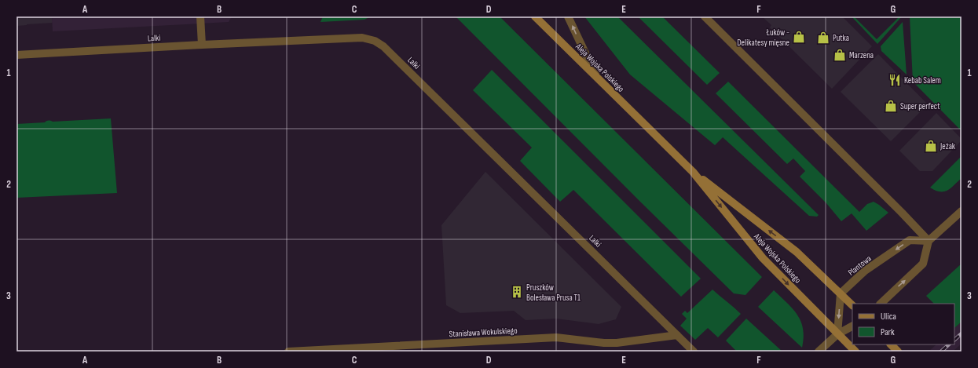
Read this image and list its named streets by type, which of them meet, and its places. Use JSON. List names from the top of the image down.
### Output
{
  "streets": {
    "main road": ["Aleja Wojska Polskiego"],
    "street": ["Lalki", "Plantowa", "Stanisława Wokulskiego"]
  },
  "crossings": [
    ["Lalki", "Stanisława Wokulskiego"],
    ["Aleja Wojska Polskiego", "Plantowa"]
  ],
  "one_way": ["Plantowa"],
  "places": {
    "shop": [
      "Łuków - Delikatesy mięsne",
      "Putka",
      "Marzena",
      "Super perfect",
      "Jeżak"
    ],
    "restaurant": ["Kebab Salem"],
    "building": ["Pruszków Bolesława Prusa T1"]
  },
  "legend": ["Ulica", "Park"],
  "grid": {
    "columns": [
      "A",
      "B",
      "C",
      "D",
      "E",
      "F",
      "G"
    ],
    "rows": ["1", "2", "3"]
  }
}
